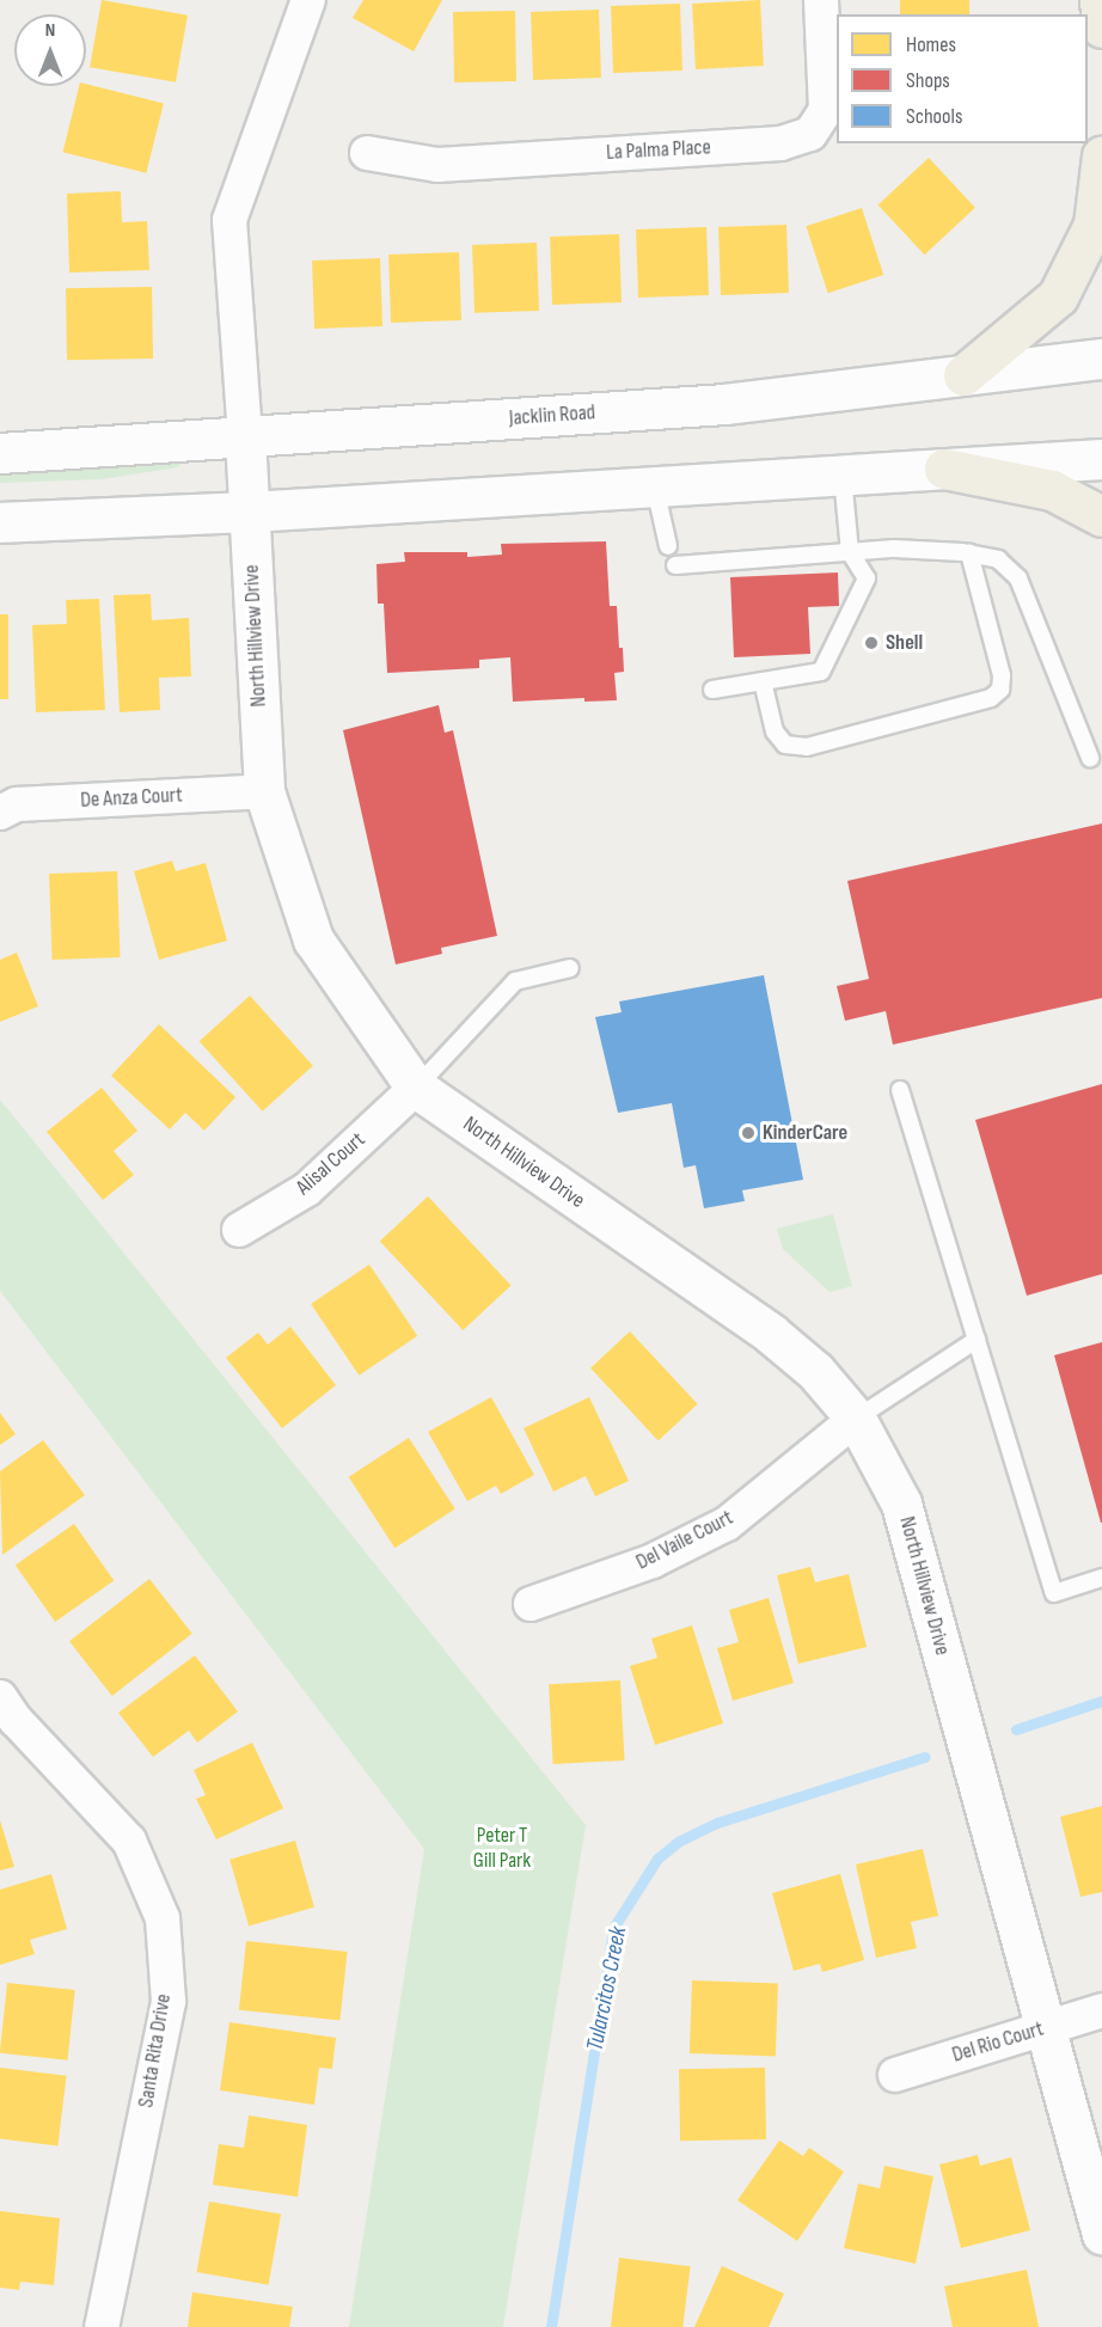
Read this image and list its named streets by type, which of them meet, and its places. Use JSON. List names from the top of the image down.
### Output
{
  "streets": {
    "main road": ["Jacklin Road", "North Hillview Drive"],
    "street": [
      "La Palma Place",
      "De Anza Court",
      "Alisal Court",
      "Del Vaile Court",
      "Del Rio Court",
      "Santa Rita Drive"
    ]
  },
  "crossings": [
    ["Jacklin Road", "North Hillview Drive"],
    ["North Hillview Drive", "De Anza Court"],
    ["North Hillview Drive", "Alisal Court"],
    ["North Hillview Drive", "Del Vaile Court"],
    ["North Hillview Drive", "Del Rio Court"]
  ],
  "water": ["Tularcitos Creek"],
  "parks": ["Peter T Gill Park"],
  "places": ["Shell", "KinderCare"],
  "legend": ["Homes", "Shops", "Schools"],
  "north": "top"
}
